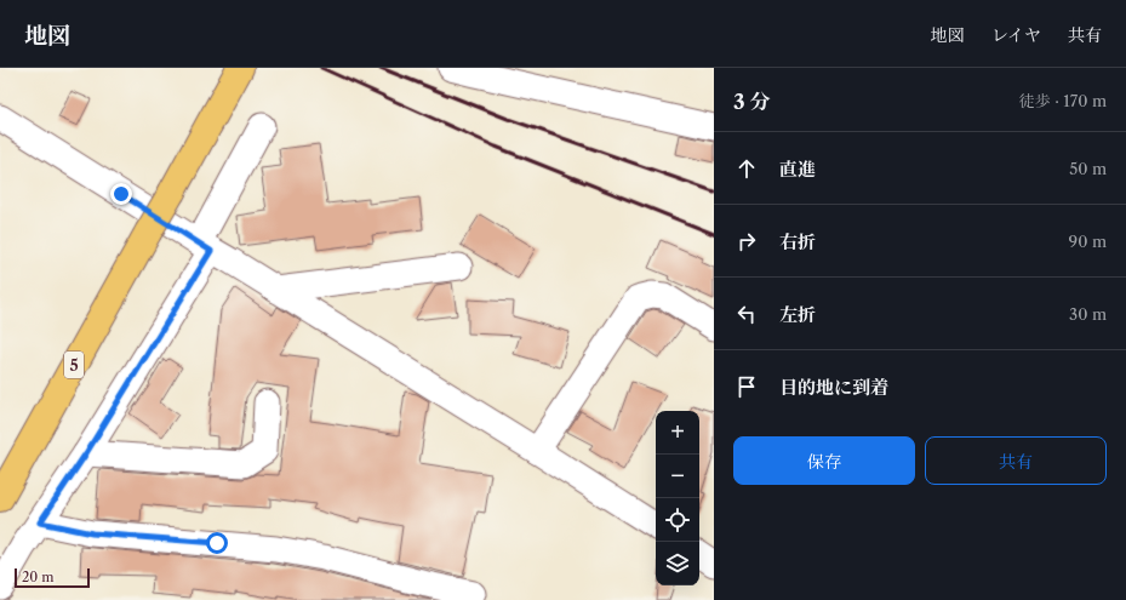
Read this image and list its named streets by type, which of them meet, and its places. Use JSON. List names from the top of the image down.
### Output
{
  "streets": {
    "main road": ["5"]
  },
  "scale_bar": "20 m",
  "page": {
    "header": "地図",
    "nav": ["地図", "レイヤ", "共有"],
    "heading": ["3 分", "徒歩 · 170 m"],
    "list": [
      ["直進", "50 m"],
      ["右折", "90 m"],
      ["左折", "30 m"],
      "目的地に到着"
    ],
    "map_buttons": ["+", "−"],
    "buttons": ["保存", "共有"],
    "scale": "20 m"
  }
}
